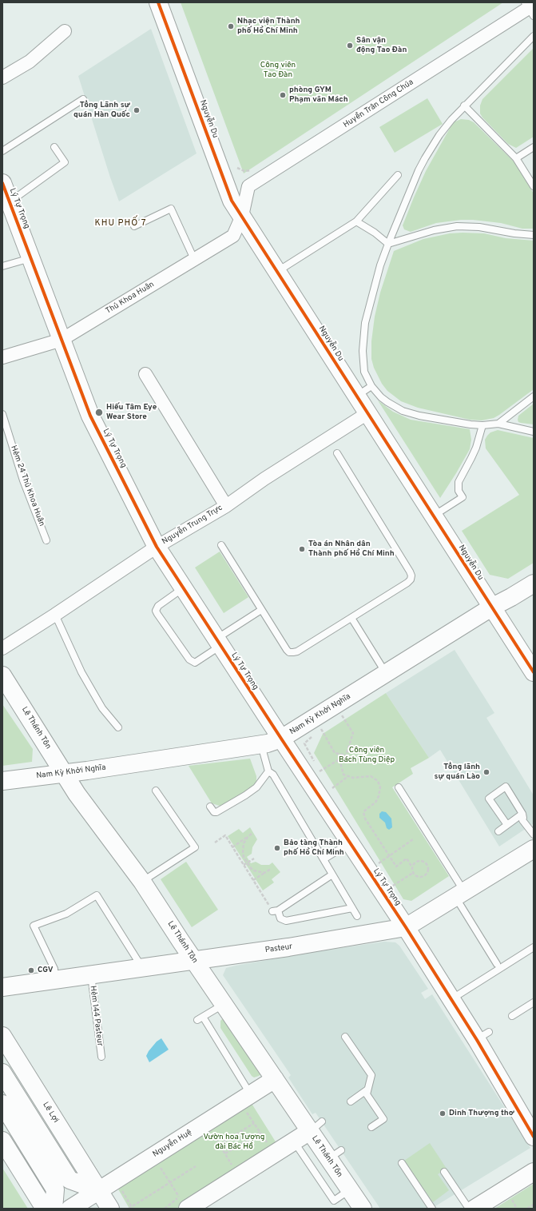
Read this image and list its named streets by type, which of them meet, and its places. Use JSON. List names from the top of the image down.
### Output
{
  "streets": {
    "street": [
      "Huyền Trân Công Chúa",
      "Nguyễn Du",
      "Lý Tự Trọng",
      "Thủ Khoa Huân",
      "Nguyễn Trung Trực",
      "Nam Kỳ Khởi Nghĩa",
      "Lê Thánh Tôn",
      "Pasteur",
      "Lê Lợi",
      "Nguyễn Huệ"
    ],
    "lane": ["Hẻm 24 Thủ Khoa Huân", "Hẻm 144 Pasteur"]
  },
  "crossings": [
    ["Huyền Trân Công Chúa", "Nguyễn Du"],
    ["Huyền Trân Công Chúa", "Thủ Khoa Huân"],
    ["Nguyễn Du", "Thủ Khoa Huân"],
    ["Nguyễn Du", "Nguyễn Trung Trực"],
    ["Nguyễn Du", "Nam Kỳ Khởi Nghĩa"],
    ["Lý Tự Trọng", "Thủ Khoa Huân"],
    ["Lý Tự Trọng", "Nguyễn Trung Trực"],
    ["Lý Tự Trọng", "Nam Kỳ Khởi Nghĩa"],
    ["Lý Tự Trọng", "Pasteur"],
    ["Nam Kỳ Khởi Nghĩa", "Lê Thánh Tôn"],
    ["Lê Thánh Tôn", "Pasteur"],
    ["Lê Thánh Tôn", "Nguyễn Huệ"],
    ["Pasteur", "Hẻm 144 Pasteur"],
    ["Lê Lợi", "Nguyễn Huệ"]
  ],
  "districts": ["KHU PHỐ 7"],
  "parks": ["Công viên Tao Đàn", "Công viên Bách Tùng Diệp", "Vườn hoa Tượng đài Bác Hồ"],
  "places": [
    "Nhạc viện Thành phố Hồ Chí Minh",
    "Sân vận động Tao Đàn",
    "phòng GYM Phạm văn Mách",
    "Tổng Lãnh sự quán Hàn Quốc",
    "Hiếu Tâm Eye Wear Store",
    "Tòa án Nhân dân Thành phố Hồ Chí Minh",
    "Tổng lãnh sự quán Lào",
    "Bảo tàng Thành phố Hồ Chí Minh",
    "CGV",
    "Dinh Thượng thơ"
  ]
}
